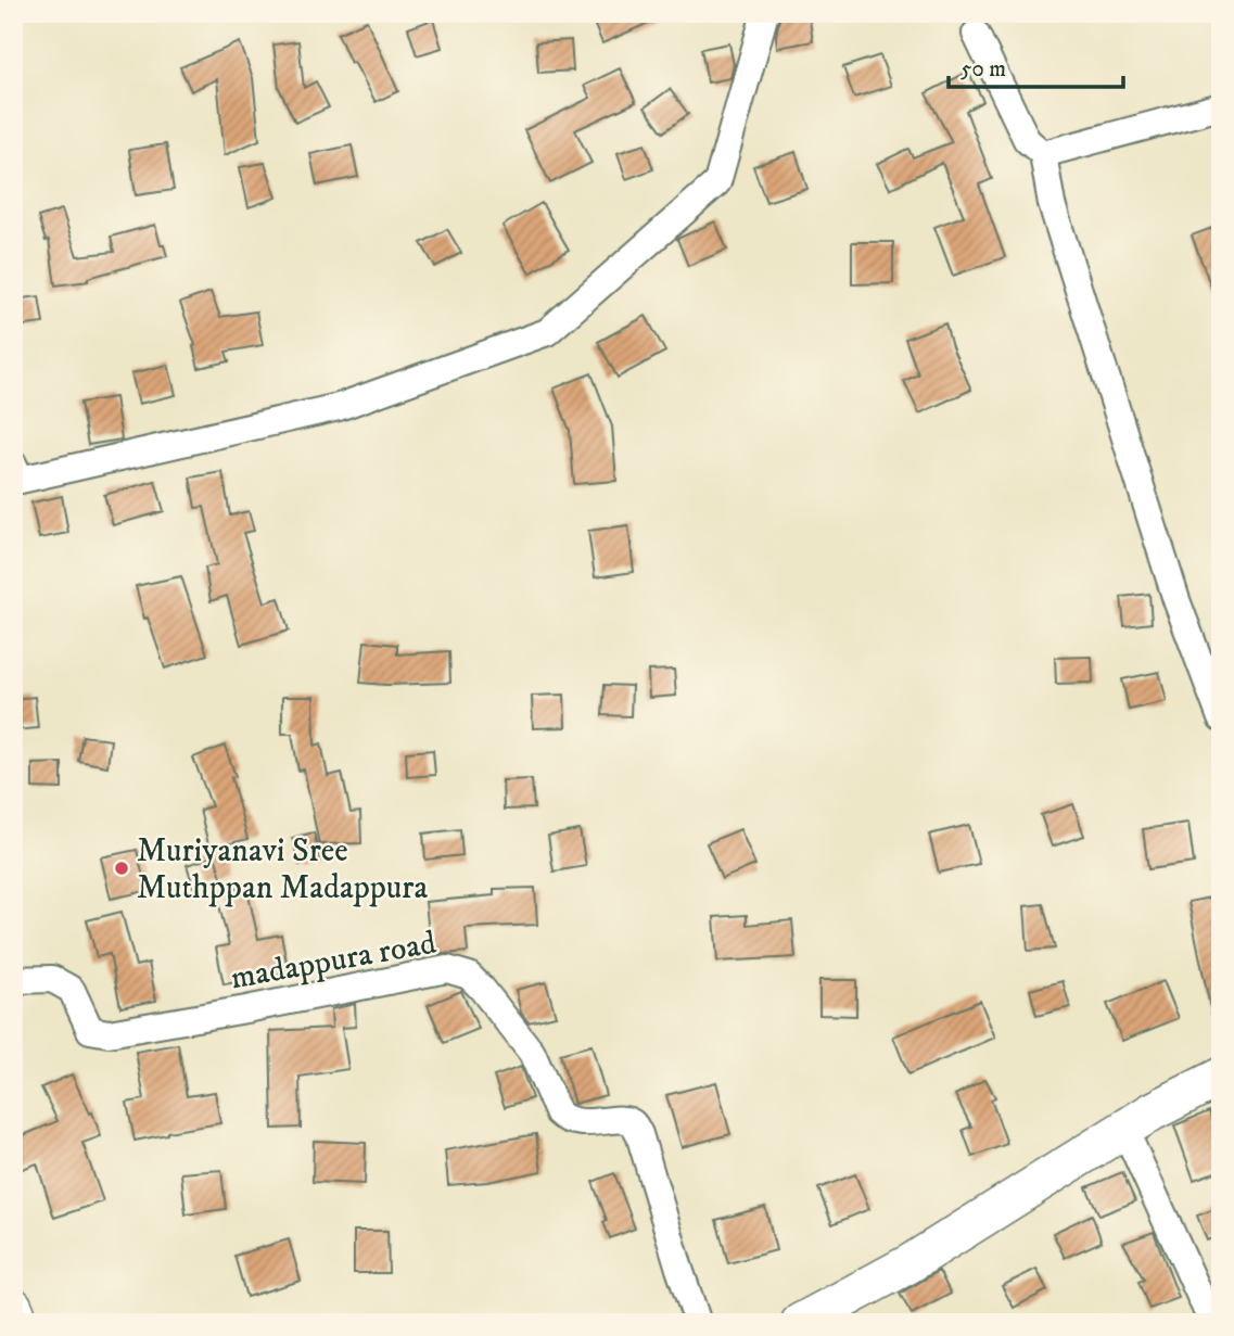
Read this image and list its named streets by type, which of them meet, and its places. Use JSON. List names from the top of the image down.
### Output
{
  "streets": {
    "street": ["madappura road"]
  },
  "places": ["Muriyanavi Sree Muthppan Madappura"],
  "scale_bar": "50 m"
}
